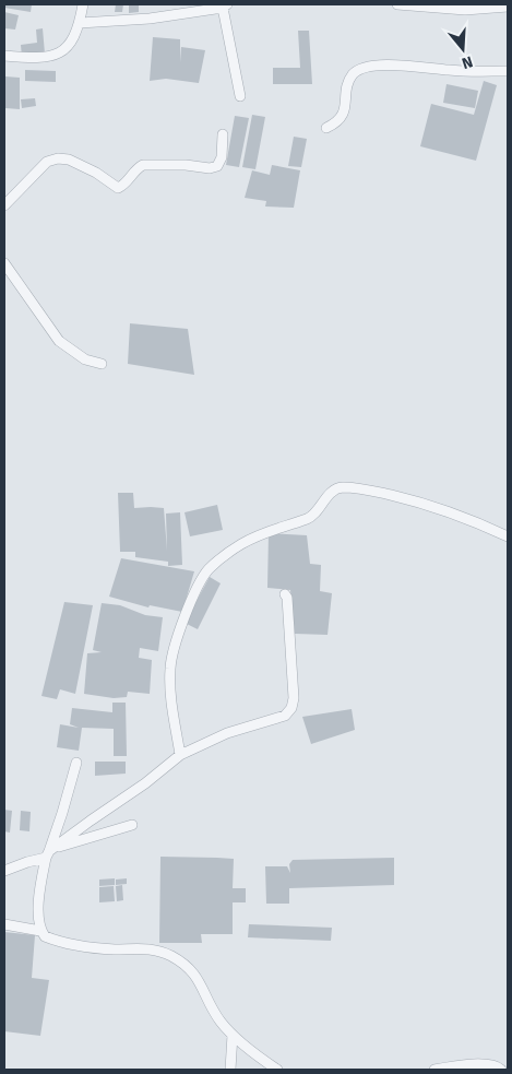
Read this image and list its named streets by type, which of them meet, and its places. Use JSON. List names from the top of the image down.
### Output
{
  "north": "bottom"
}
